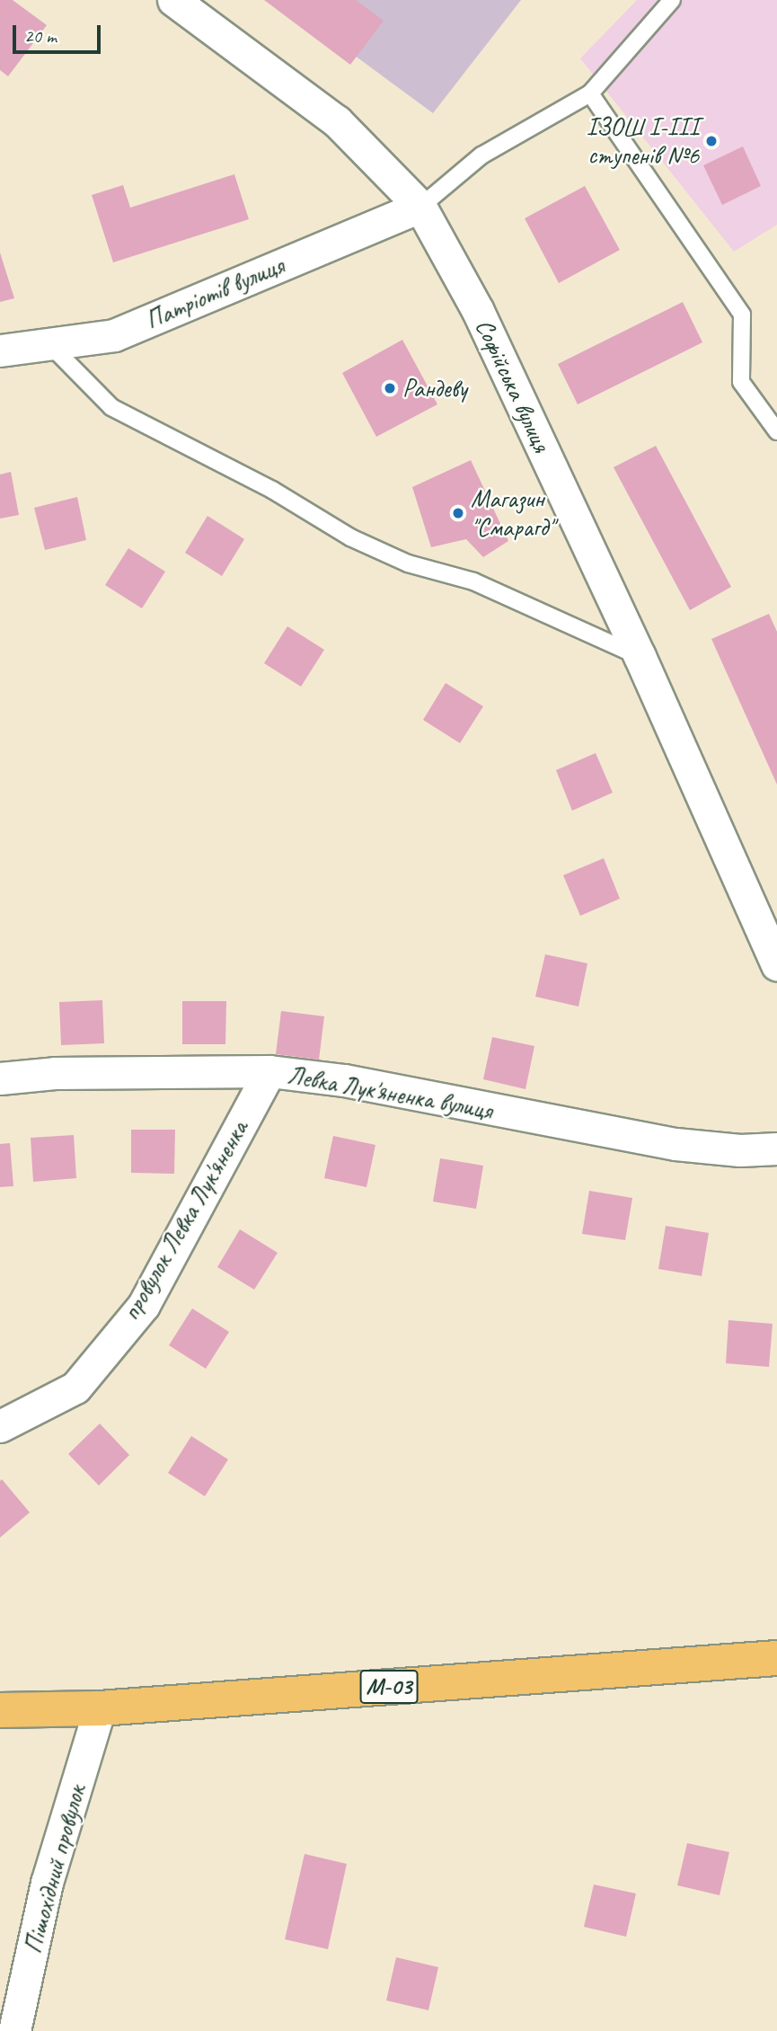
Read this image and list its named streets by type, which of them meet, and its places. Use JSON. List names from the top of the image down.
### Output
{
  "streets": {
    "highway": ["М-03"],
    "street": [
      "Патріотів вулиця",
      "Софійська вулиця",
      "Левка Лук'яненка вулиця",
      "провулок Левка Лук'яненка",
      "Пішохідний провулок"
    ]
  },
  "crossings": [
    ["Патріотів вулиця", "Софійська вулиця"],
    ["Левка Лук'яненка вулиця", "провулок Левка Лук'яненка"],
    ["М-03", "Пішохідний провулок"]
  ],
  "places": ["ІЗОШ І-ІІІ ступенів №6", "Рандеву", "Магазин \"Смарагд\""],
  "scale_bar": "20 m"
}
